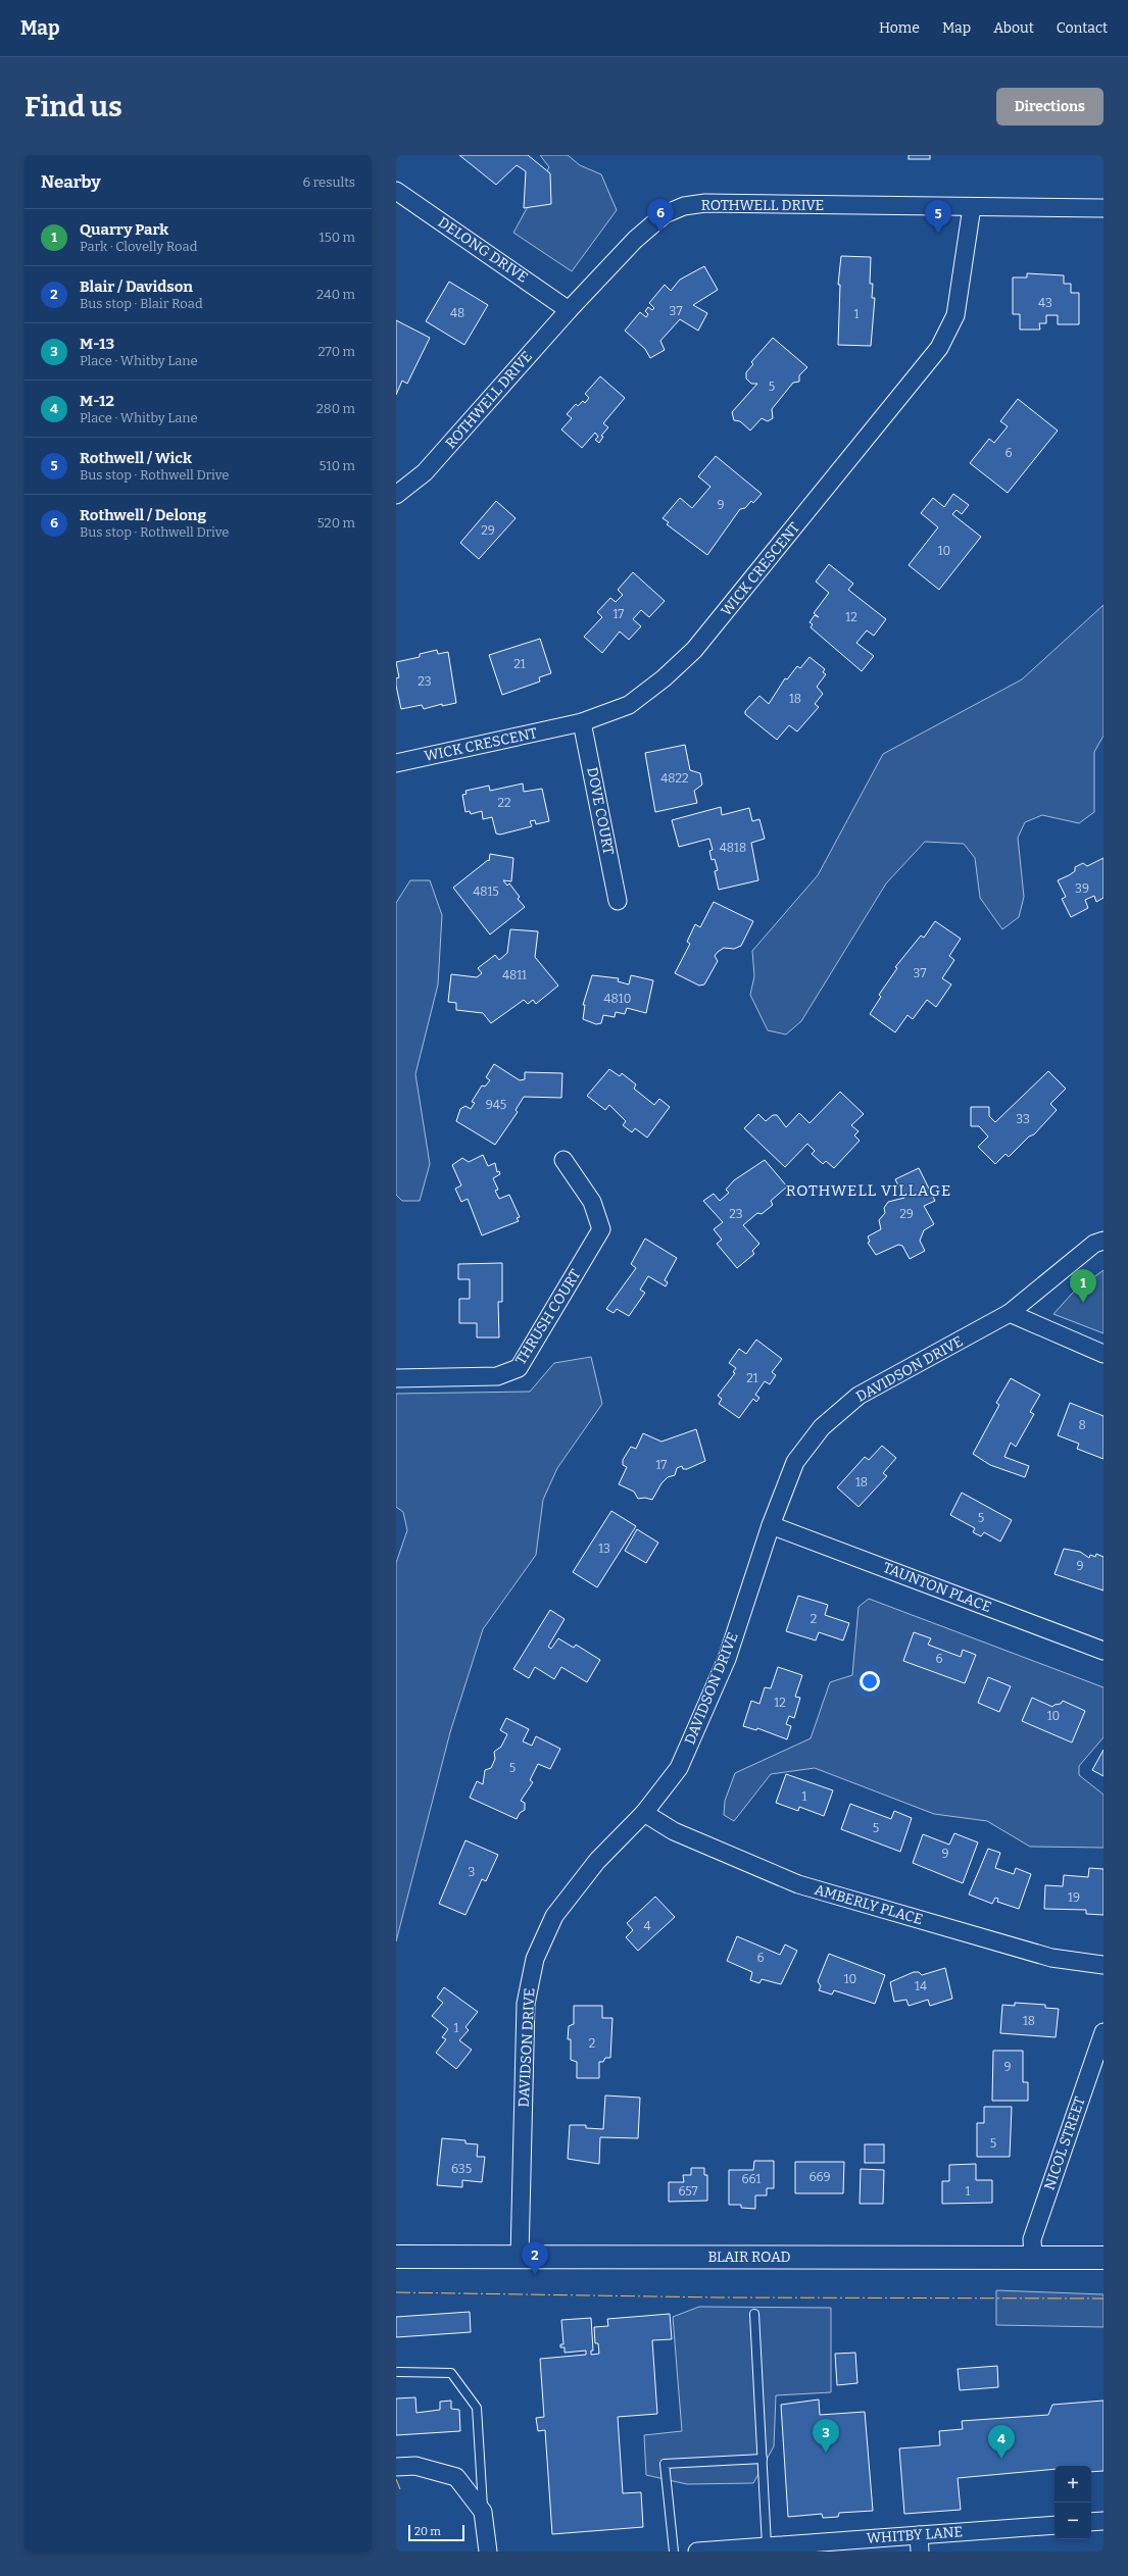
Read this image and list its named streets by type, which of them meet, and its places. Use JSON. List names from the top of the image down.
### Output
{
  "streets": {
    "street": [
      "ROTHWELL DRIVE",
      "DELONG DRIVE",
      "WICK CRESCENT",
      "DOVE COURT",
      "THRUSH COURT",
      "DAVIDSON DRIVE",
      "TAUNTON PLACE",
      "AMBERLY PLACE",
      "NICOL STREET",
      "BLAIR ROAD",
      "WHITBY LANE"
    ]
  },
  "crossings": [
    ["ROTHWELL DRIVE", "DELONG DRIVE"],
    ["ROTHWELL DRIVE", "WICK CRESCENT"],
    ["WICK CRESCENT", "DOVE COURT"],
    ["DAVIDSON DRIVE", "TAUNTON PLACE"],
    ["DAVIDSON DRIVE", "AMBERLY PLACE"],
    ["DAVIDSON DRIVE", "BLAIR ROAD"],
    ["NICOL STREET", "BLAIR ROAD"]
  ],
  "districts": ["ROTHWELL VILLAGE"],
  "house_numbers": [
    "43",
    "37",
    "48",
    "1",
    "5",
    "6",
    "9",
    "29",
    "10",
    "17",
    "12",
    "21",
    "23",
    "18",
    "4822",
    "22",
    "4818",
    "39",
    "4815",
    "37",
    "4811",
    "4810",
    "945",
    "33",
    "23",
    "29",
    "21",
    "8",
    "17",
    "18",
    "5",
    "13",
    "9",
    "2",
    "6",
    "12",
    "10",
    "5",
    "1",
    "5",
    "9",
    "3",
    "19",
    "4",
    "6",
    "10",
    "14",
    "18",
    "1",
    "2",
    "9",
    "5",
    "635",
    "669",
    "661",
    "657",
    "1"
  ],
  "scale_bar": "20 m",
  "page": {
    "header": "Map",
    "nav": [
      "Home",
      "Map",
      "About",
      "Contact"
    ],
    "buttons": "Directions",
    "title": "Find us",
    "heading": ["Nearby", "6 results"],
    "pins": [
      "6",
      "5",
      "1",
      "2",
      "3",
      "4"
    ],
    "list": [
      {
        "mark": "1",
        "name": "Quarry Park",
        "note": "Park · Clovelly Road",
        "value": "150 m"
      },
      {
        "mark": "2",
        "name": "Blair / Davidson",
        "note": "Bus stop · Blair Road",
        "value": "240 m"
      },
      {
        "mark": "3",
        "name": "M-13",
        "note": "Place · Whitby Lane",
        "value": "270 m"
      },
      {
        "mark": "4",
        "name": "M-12",
        "note": "Place · Whitby Lane",
        "value": "280 m"
      },
      {
        "mark": "5",
        "name": "Rothwell / Wick",
        "note": "Bus stop · Rothwell Drive",
        "value": "510 m"
      },
      {
        "mark": "6",
        "name": "Rothwell / Delong",
        "note": "Bus stop · Rothwell Drive",
        "value": "520 m"
      }
    ],
    "map_buttons": ["+", "−"],
    "scale": "20 m"
  }
}
